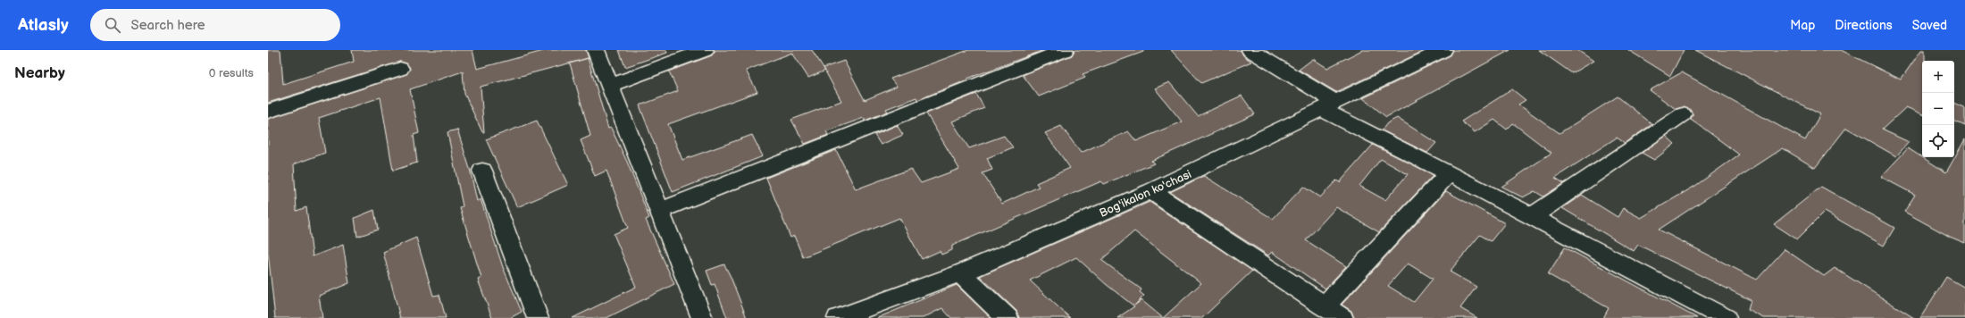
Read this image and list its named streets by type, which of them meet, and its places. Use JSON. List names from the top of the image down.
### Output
{
  "streets": {
    "street": ["Bog'ikalon ko'chasi"]
  },
  "page": {
    "header": "Atlasly",
    "search": "Search here",
    "nav": ["Map", "Directions", "Saved"],
    "heading": ["Nearby", "0 results"],
    "map_buttons": ["+", "−"]
  }
}
